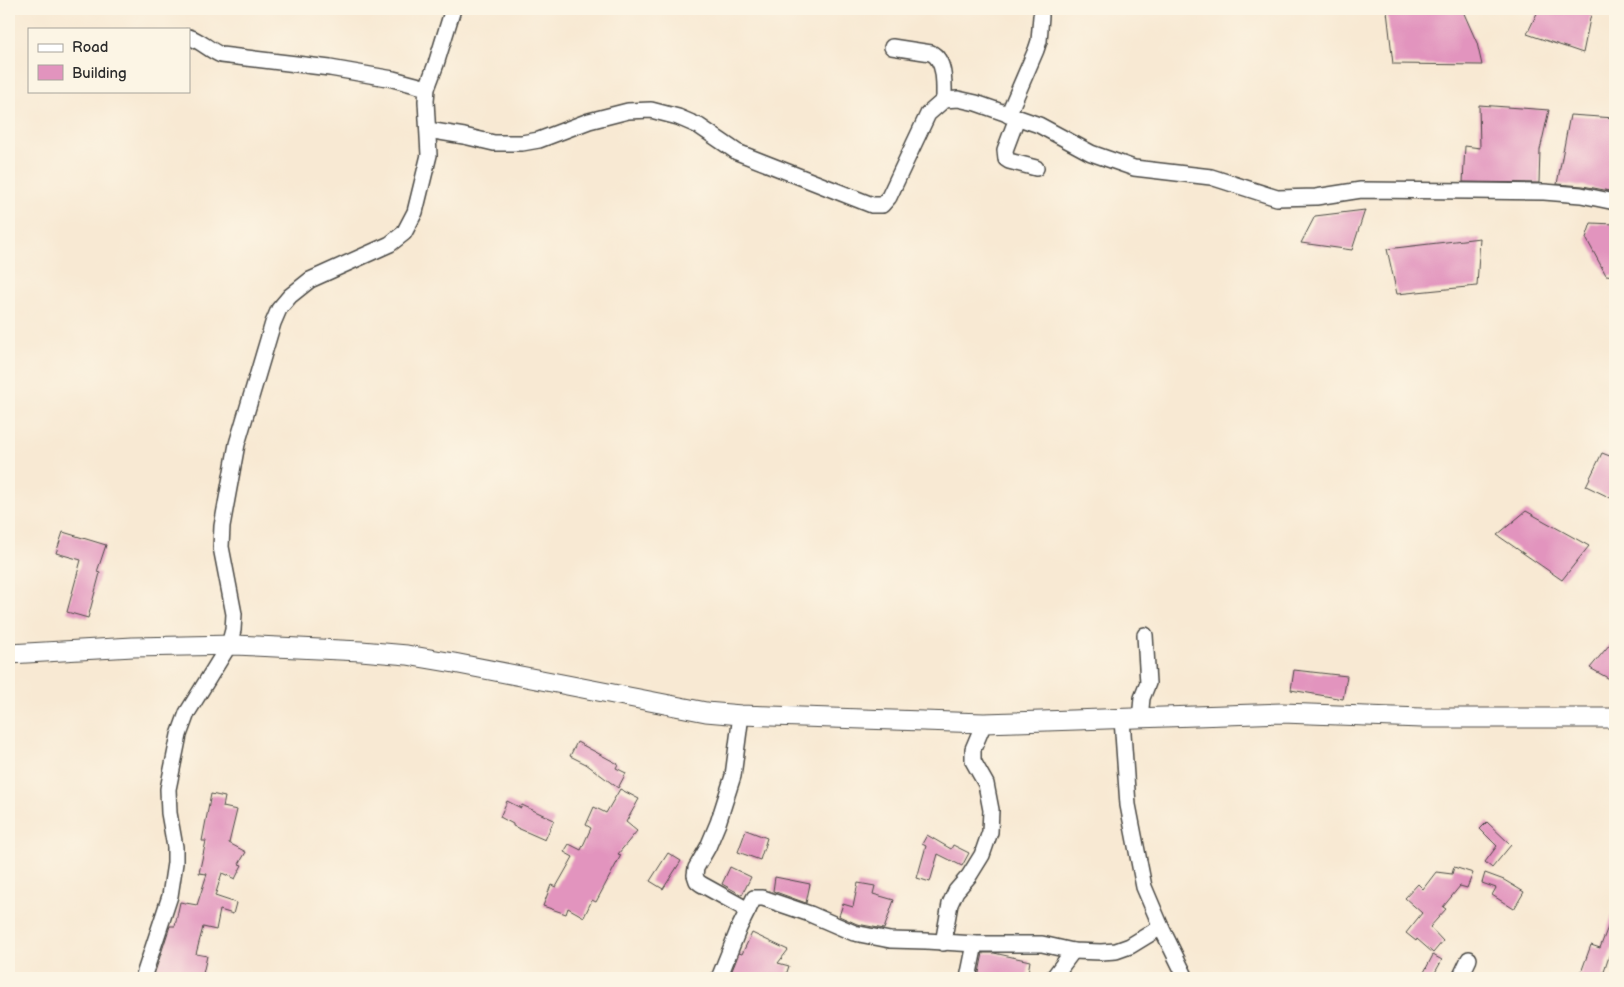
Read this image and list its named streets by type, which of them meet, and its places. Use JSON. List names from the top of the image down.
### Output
{
  "legend": ["Road", "Building"]
}
